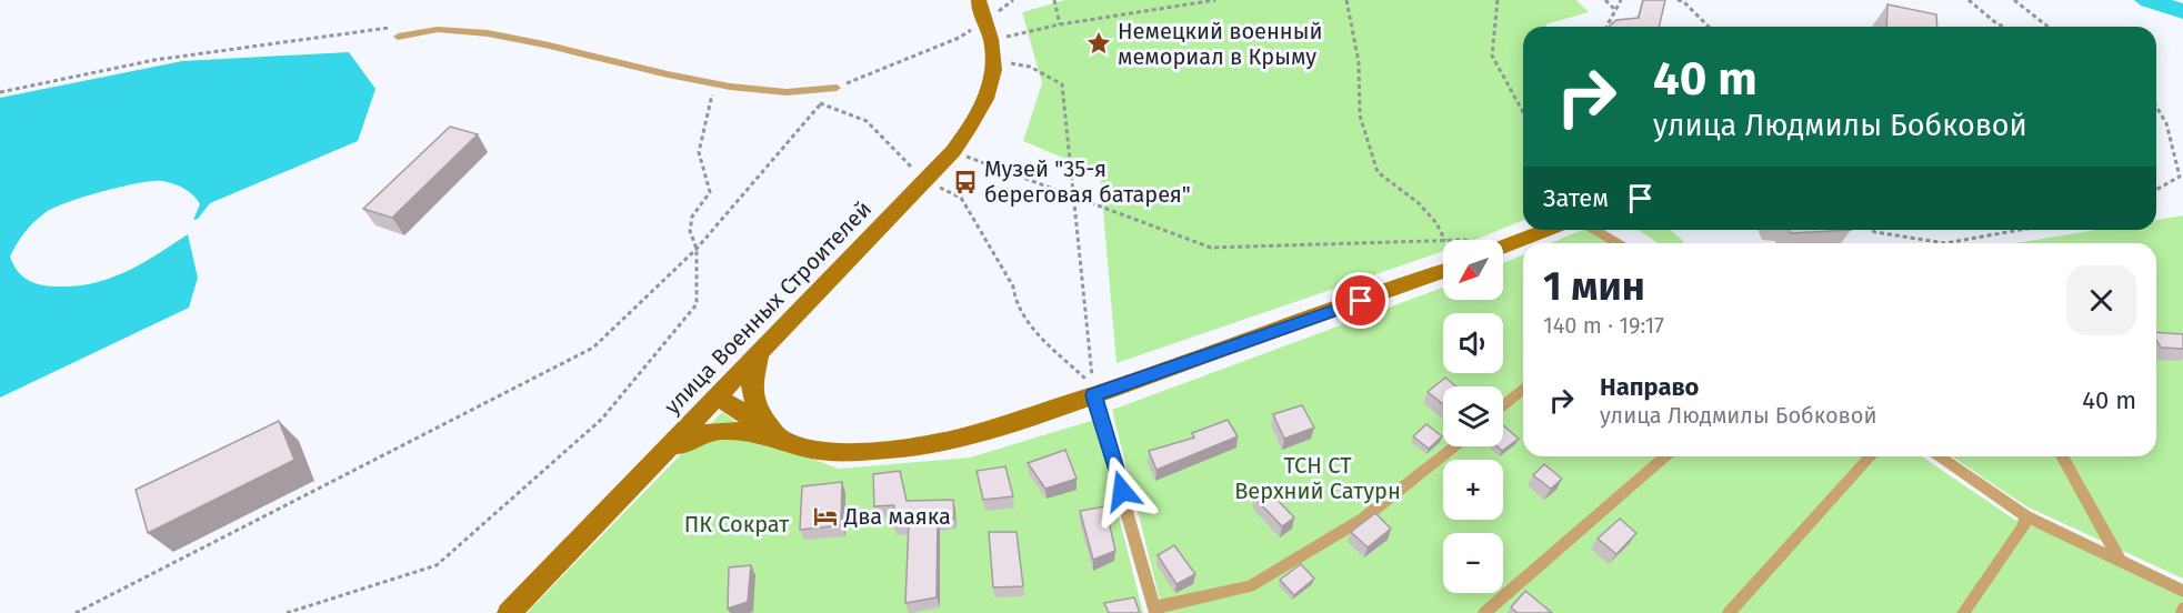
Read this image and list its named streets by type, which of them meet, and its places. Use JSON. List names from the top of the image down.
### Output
{
  "streets": {
    "main road": ["улица Военных Строителей"]
  },
  "parks": ["ТСН СТ Верхний Сатурн", "ПК Сократ"],
  "places": {
    "place": ["Немецкий военный мемориал в Крыму"],
    "bus stop": ["Музей \"35-я береговая батарея\""],
    "hotel": ["Два маяка"]
  },
  "north": "bottom left",
  "page": {
    "turn": ["40 m", "улица Людмилы Бобковой"],
    "then": "Затем",
    "map_buttons": ["+", "−"],
    "heading": ["1 мин", "140 m · 19:17"],
    "list": [
      {
        "name": "Направо",
        "note": "улица Людмилы Бобковой",
        "value": "40 m"
      }
    ]
  }
}
